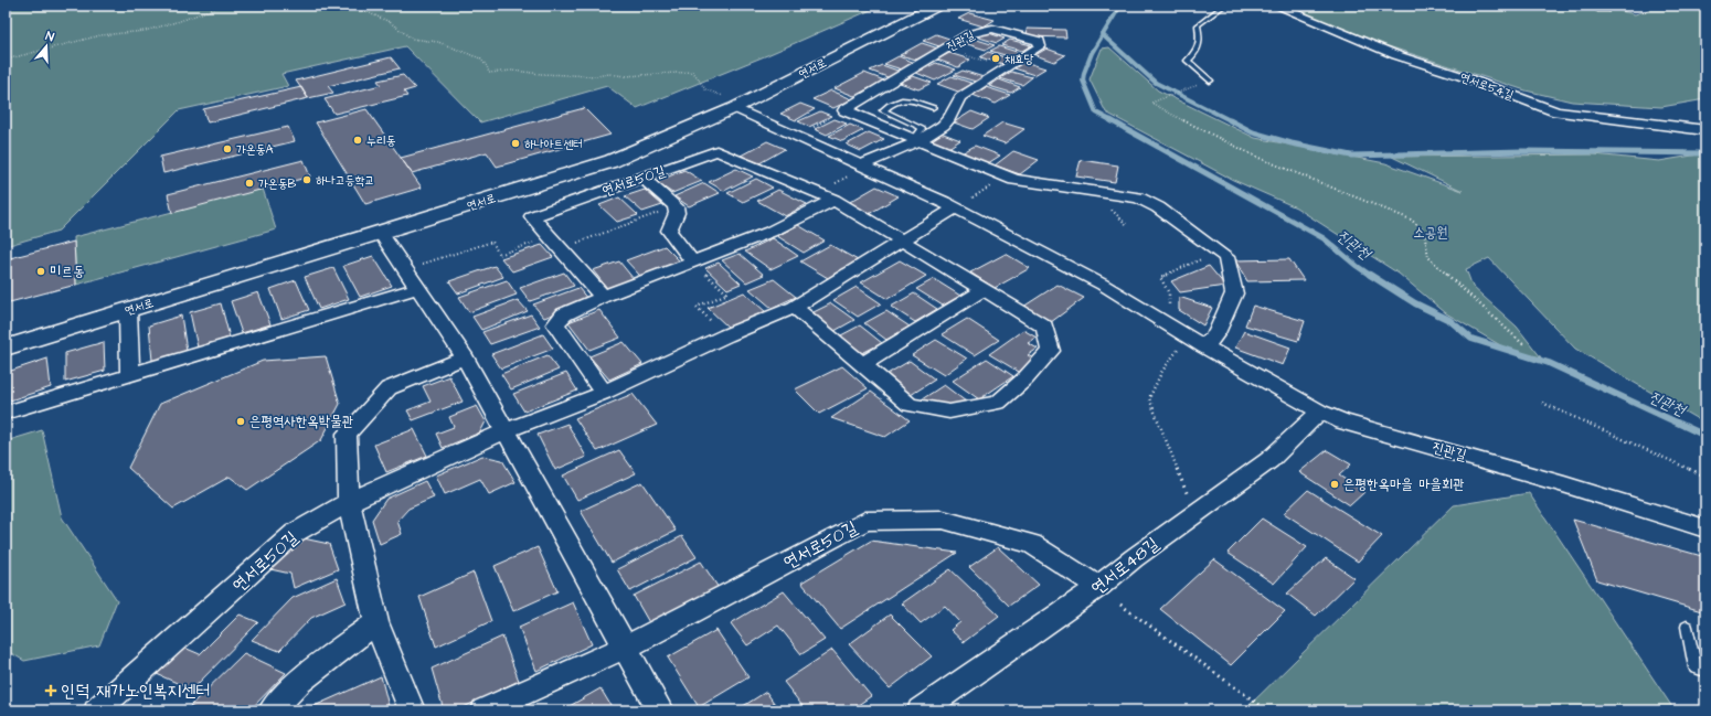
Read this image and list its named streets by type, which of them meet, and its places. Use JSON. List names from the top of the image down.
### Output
{
  "streets": {
    "main road": ["연서로"],
    "street": [
      "진관길",
      "연서로54길",
      "연서로50길",
      "연서로48길"
    ]
  },
  "crossings": [
    ["진관길", "연서로"],
    ["진관길", "연서로50길"],
    ["진관길", "연서로48길"],
    ["연서로50길", "연서로48길"]
  ],
  "water": ["진관천"],
  "parks": ["소공원"],
  "places": {
    "other": [
      "채효당",
      "누리동",
      "하나아트센터",
      "가온동A",
      "하나고등학교",
      "가온동B",
      "미르동",
      "은평역사한옥박물관",
      "은평한옥마을 마을회관"
    ],
    "health": ["인덕 재가노인복지센터"]
  },
  "north": "top"
}
